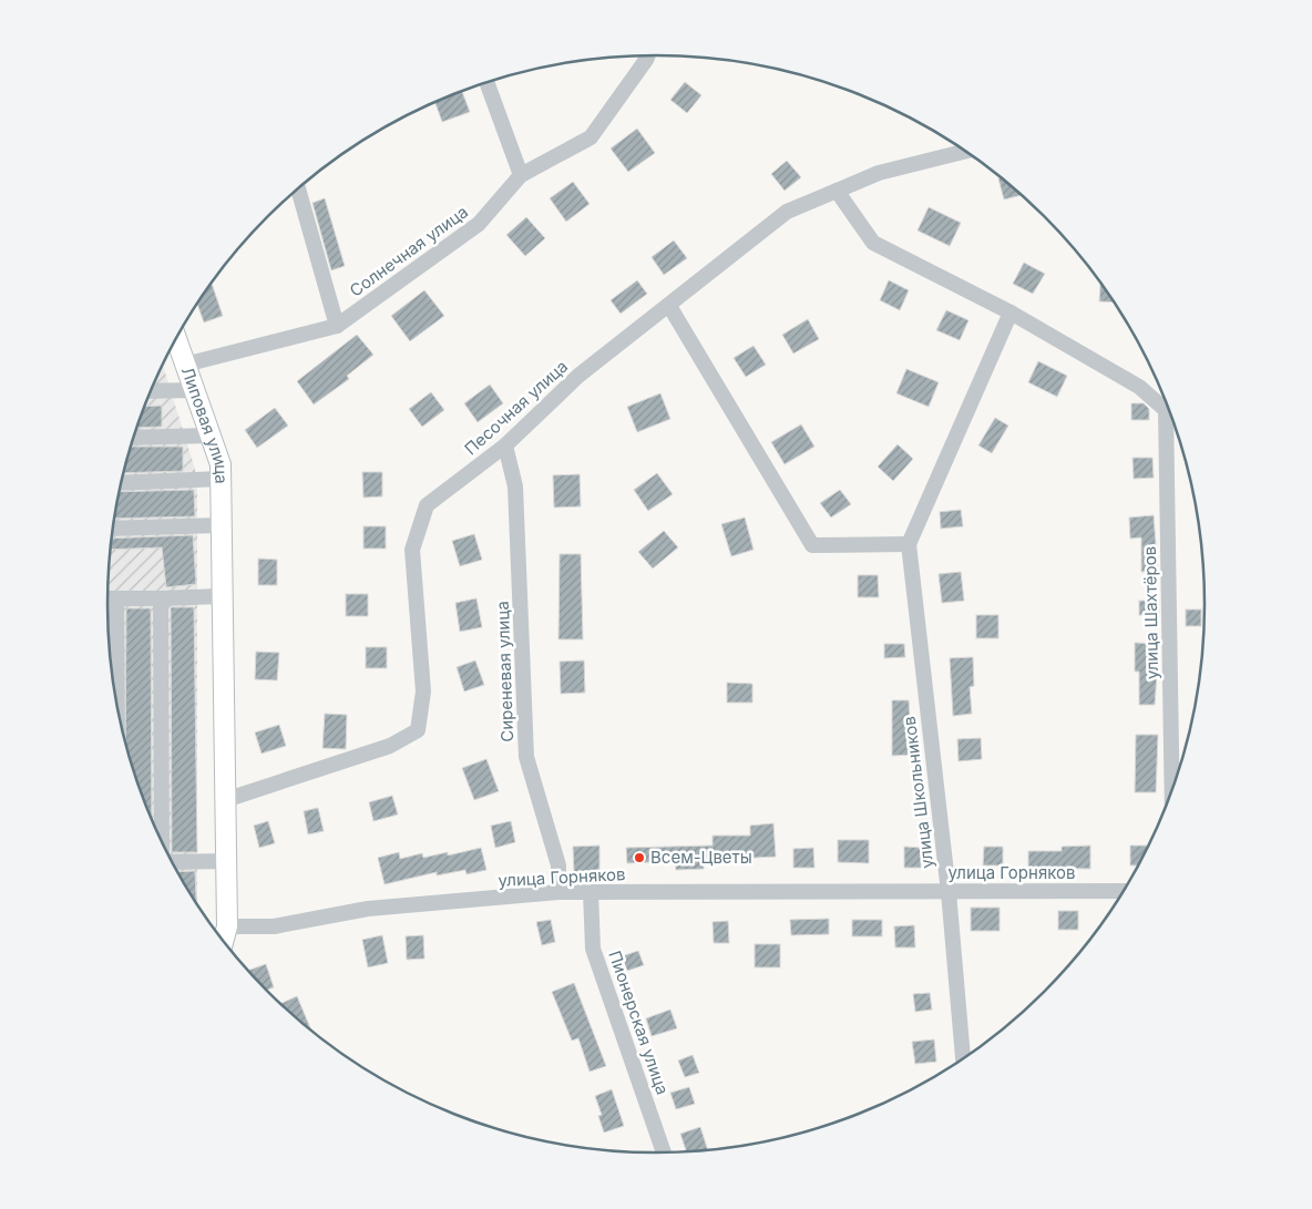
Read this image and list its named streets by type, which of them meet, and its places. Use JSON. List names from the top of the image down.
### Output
{
  "streets": {
    "main road": ["Липовая улица"],
    "street": [
      "Солнечная улица",
      "Песочная улица",
      "улица Шахтёров",
      "Сиреневая улица",
      "улица Школьников",
      "улица Горняков",
      "Пионерская улица"
    ]
  },
  "crossings": [
    ["Солнечная улица", "Липовая улица"],
    ["Песочная улица", "Липовая улица"],
    ["Песочная улица", "Сиреневая улица"],
    ["Липовая улица", "улица Горняков"],
    ["Сиреневая улица", "улица Горняков"],
    ["улица Школьников", "улица Горняков"],
    ["улица Горняков", "Пионерская улица"]
  ],
  "places": ["Всем-Цветы"]
}
